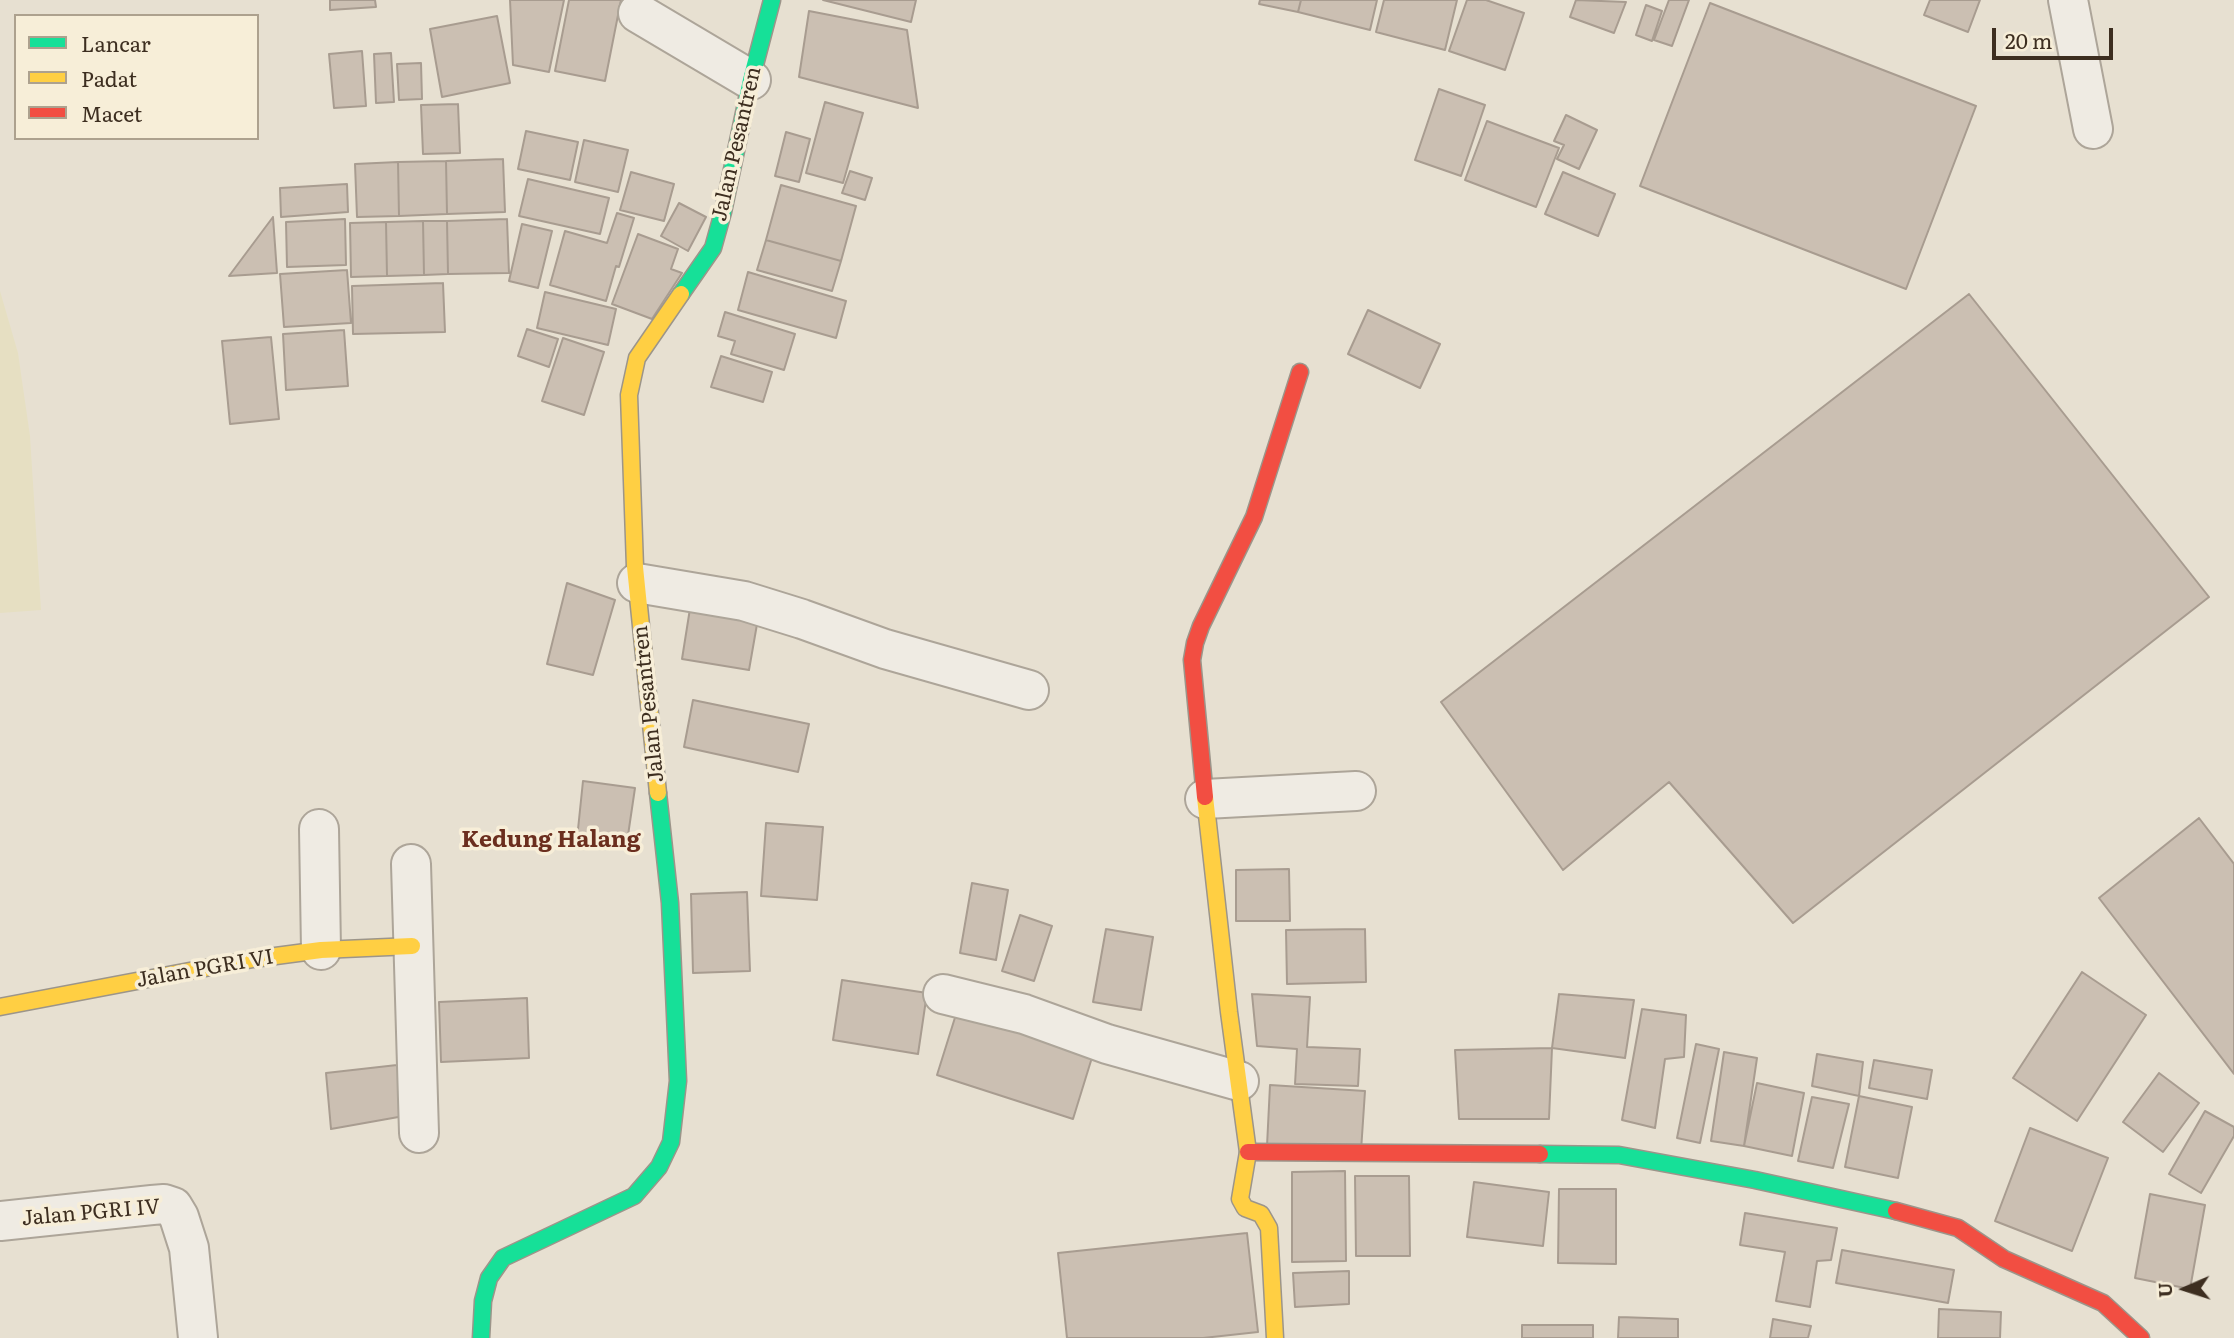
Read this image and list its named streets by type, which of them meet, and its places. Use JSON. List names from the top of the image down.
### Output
{
  "streets": {
    "street": ["Jalan Pesantren", "Jalan PGRI VI", "Jalan PGRI IV"]
  },
  "districts": ["Kedung Halang"],
  "legend": ["Lancar", "Padat", "Macet"],
  "scale_bar": "20 m",
  "north": "left"
}
